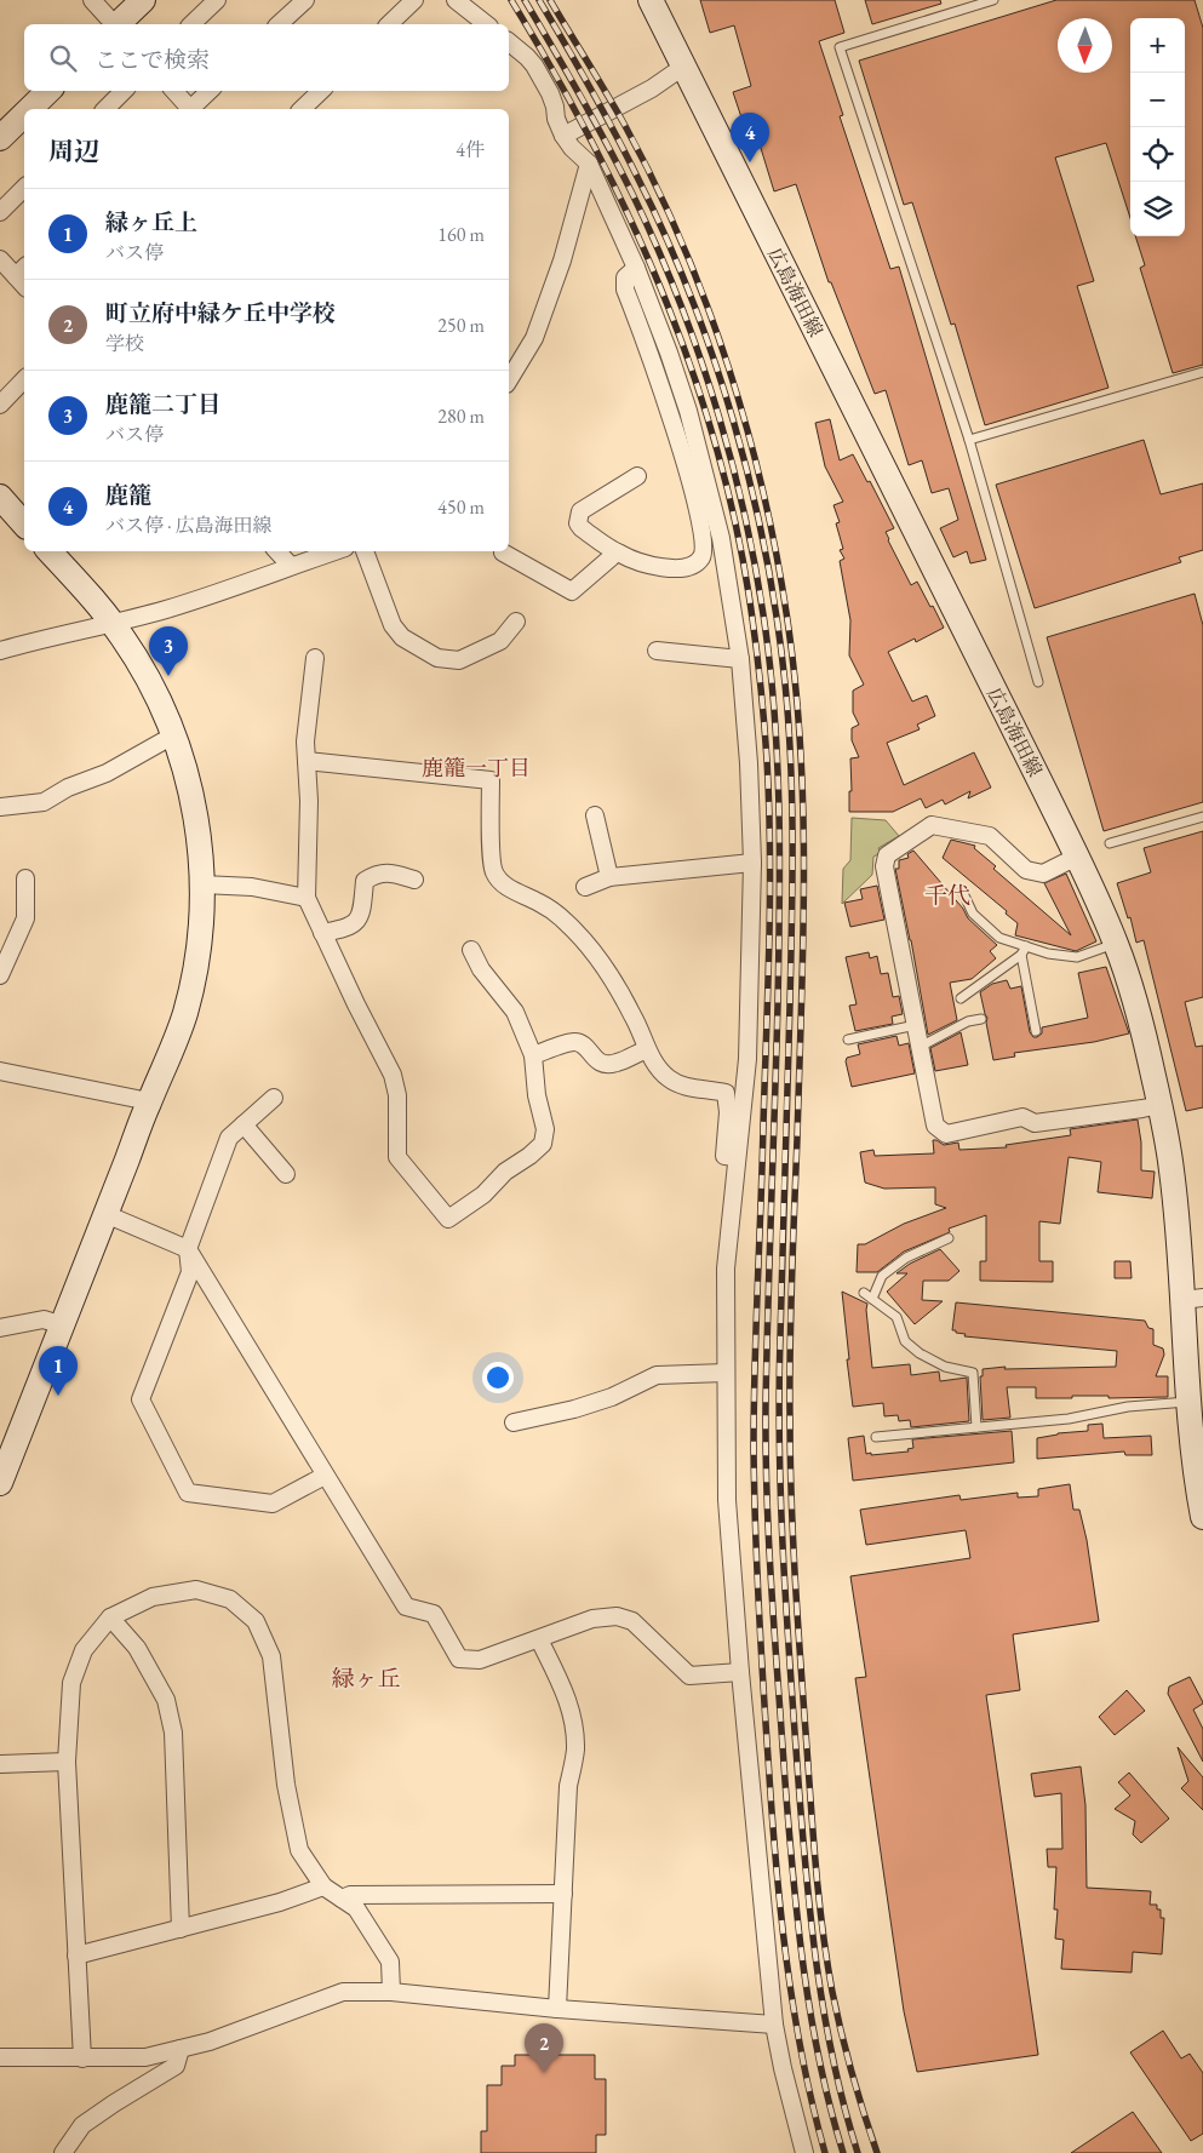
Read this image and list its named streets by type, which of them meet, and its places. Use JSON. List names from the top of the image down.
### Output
{
  "streets": {
    "main road": ["広島海田線"]
  },
  "districts": ["鹿籠一丁目", "千代", "緑ヶ丘"],
  "north": "bottom",
  "page": {
    "map_buttons": ["+", "−"],
    "search": "ここで検索",
    "heading": ["周辺", "4件"],
    "pins": [
      "4",
      "3",
      "1",
      "2"
    ],
    "list": [
      {
        "mark": "1",
        "name": "緑ヶ丘上",
        "note": "バス停",
        "value": "160 m"
      },
      {
        "mark": "2",
        "name": "町立府中緑ケ丘中学校",
        "note": "学校",
        "value": "250 m"
      },
      {
        "mark": "3",
        "name": "鹿籠二丁目",
        "note": "バス停",
        "value": "280 m"
      },
      {
        "mark": "4",
        "name": "鹿籠",
        "note": "バス停 · 広島海田線",
        "value": "450 m"
      }
    ]
  }
}
